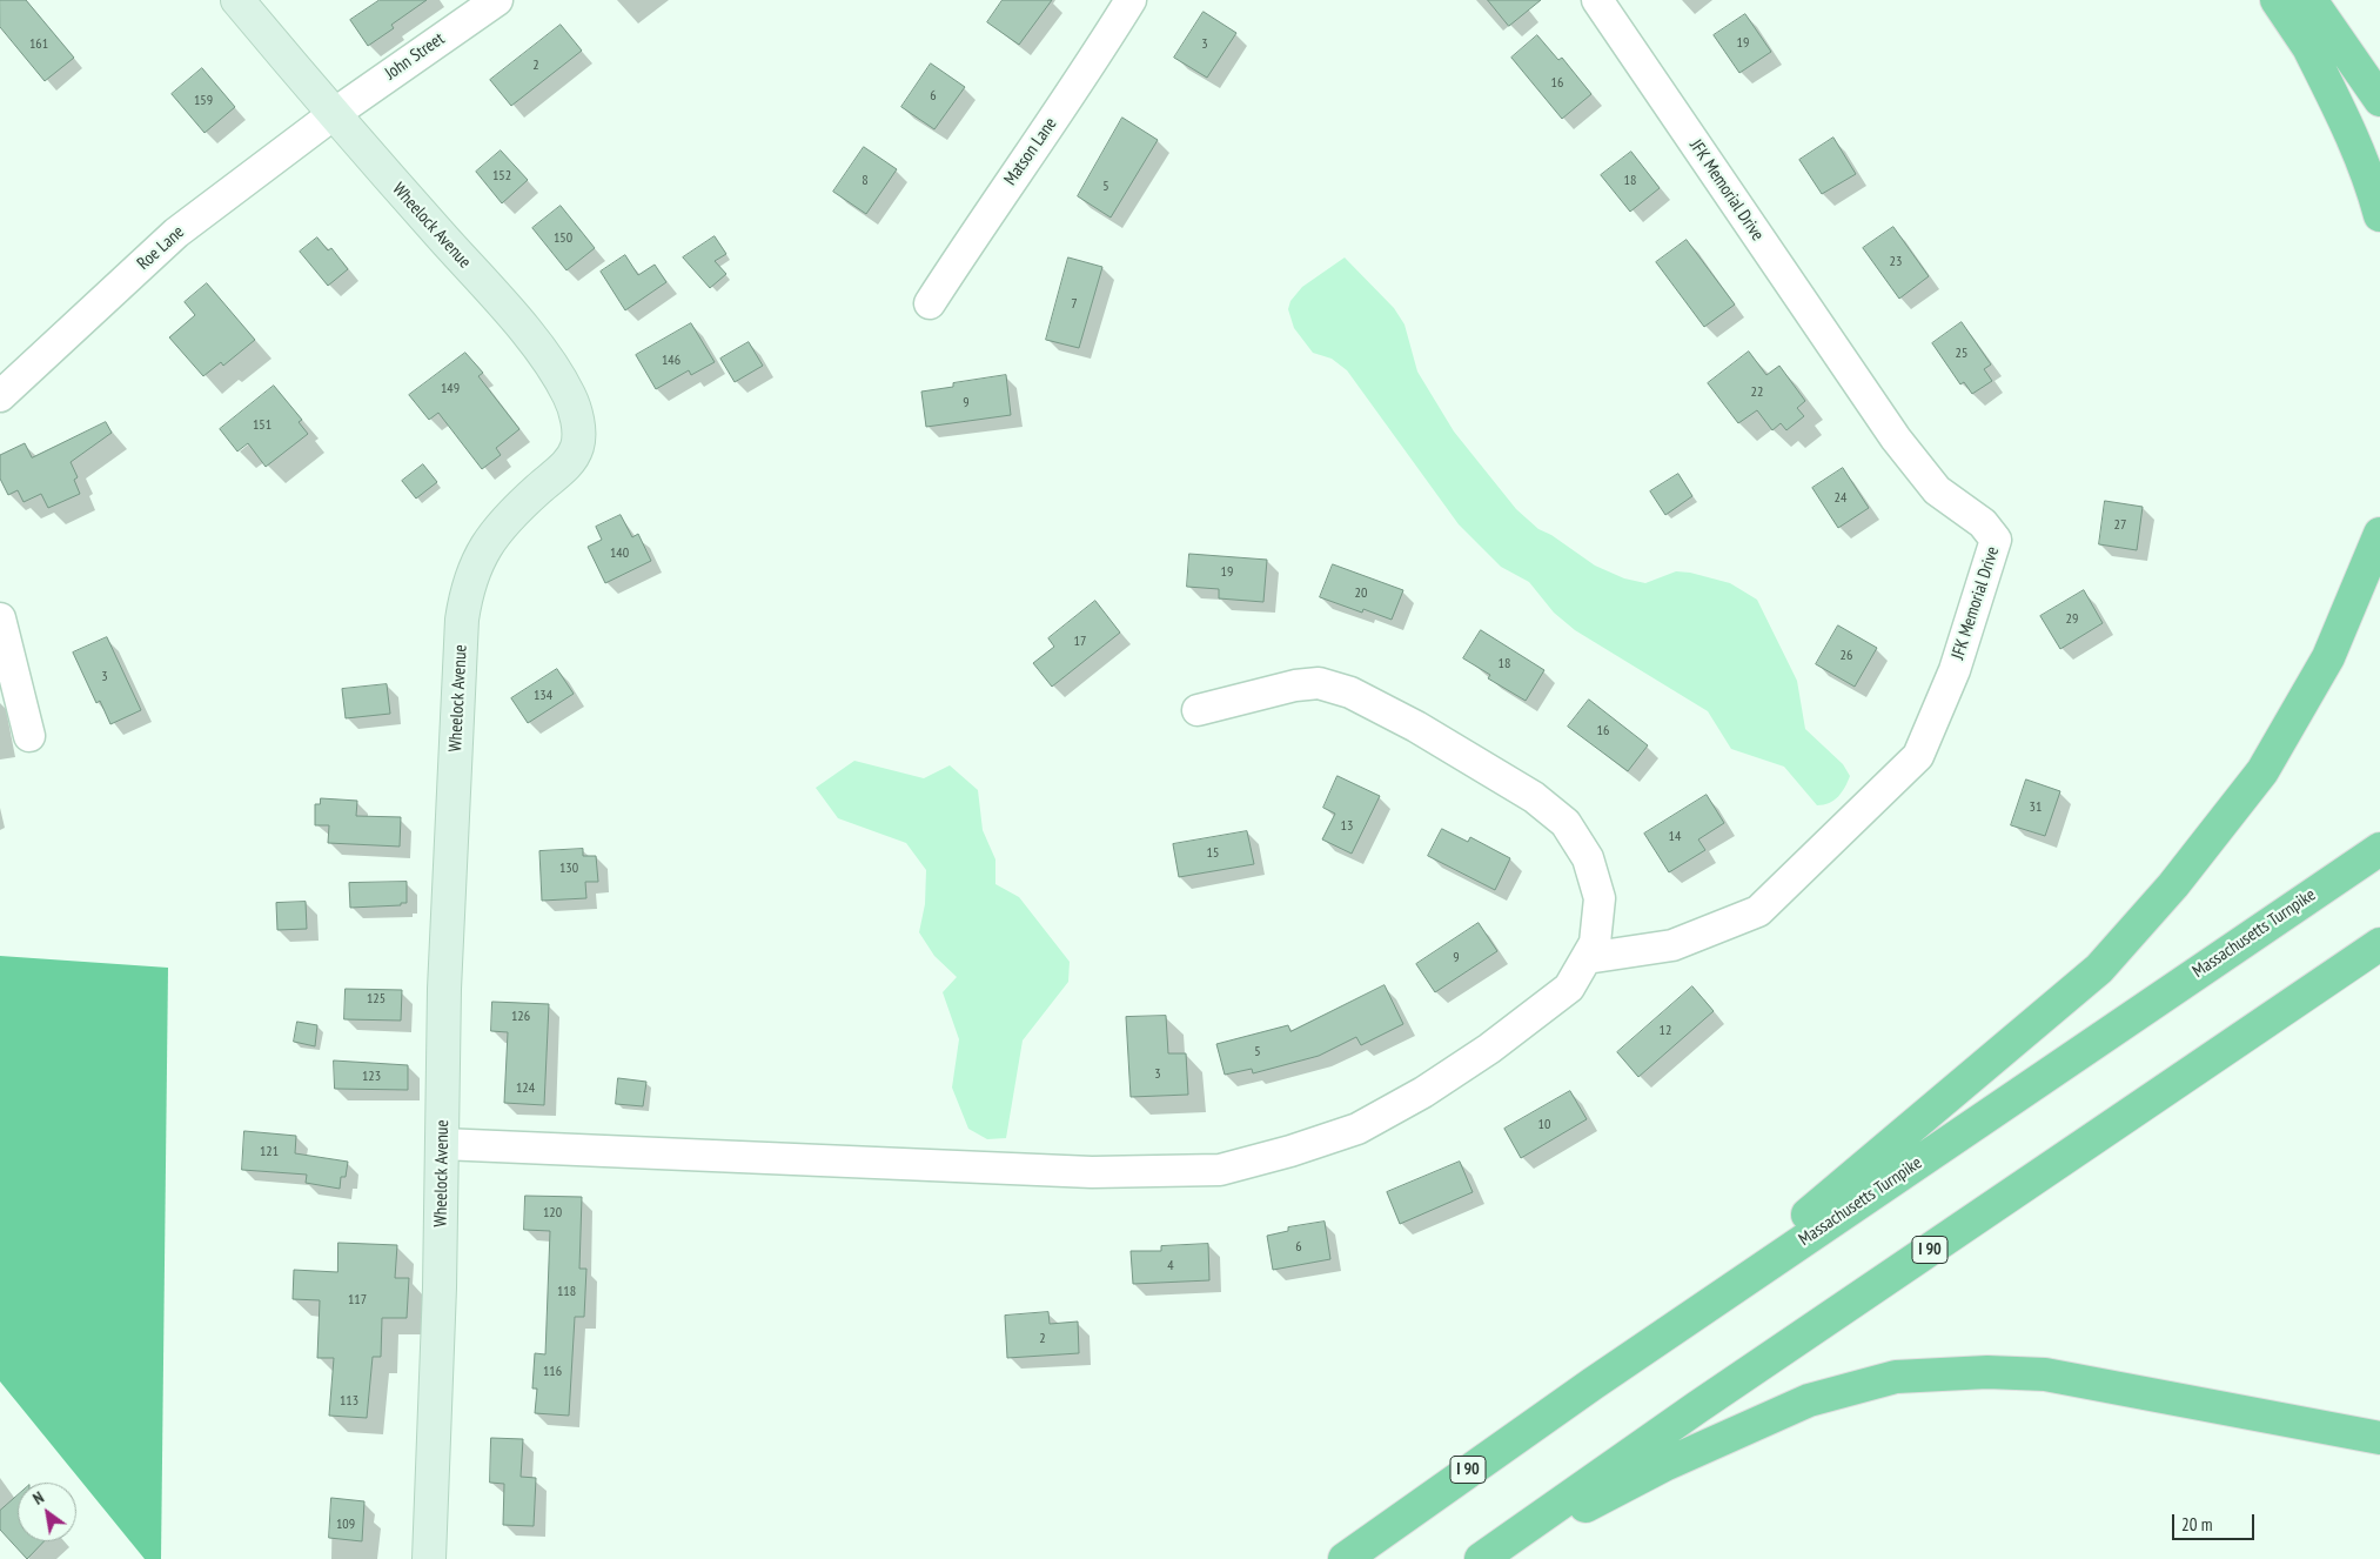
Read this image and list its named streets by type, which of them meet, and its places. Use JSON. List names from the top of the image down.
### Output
{
  "streets": {
    "highway": ["Massachusetts Turnpike", "I 90"],
    "street": [
      "John Street",
      "Matson Lane",
      "JFK Memorial Drive",
      "Wheelock Avenue",
      "Roe Lane"
    ]
  },
  "crossings": [
    ["John Street", "Wheelock Avenue"],
    ["John Street", "Roe Lane"],
    ["Wheelock Avenue", "Roe Lane"]
  ],
  "house_numbers": [
    "19",
    "161",
    "3",
    "2",
    "16",
    "6",
    "159",
    "152",
    "8",
    "18",
    "5",
    "150",
    "23",
    "7",
    "25",
    "146",
    "149",
    "22",
    "9",
    "151",
    "24",
    "27",
    "140",
    "19",
    "20",
    "29",
    "17",
    "26",
    "18",
    "3",
    "134",
    "16",
    "31",
    "13",
    "14",
    "15",
    "130",
    "9",
    "125",
    "126",
    "12",
    "5",
    "3",
    "123",
    "124",
    "10",
    "121",
    "120",
    "6",
    "4",
    "118",
    "117",
    "2",
    "116",
    "113",
    "109"
  ],
  "scale_bar": "20 m",
  "north": "top left"
}
